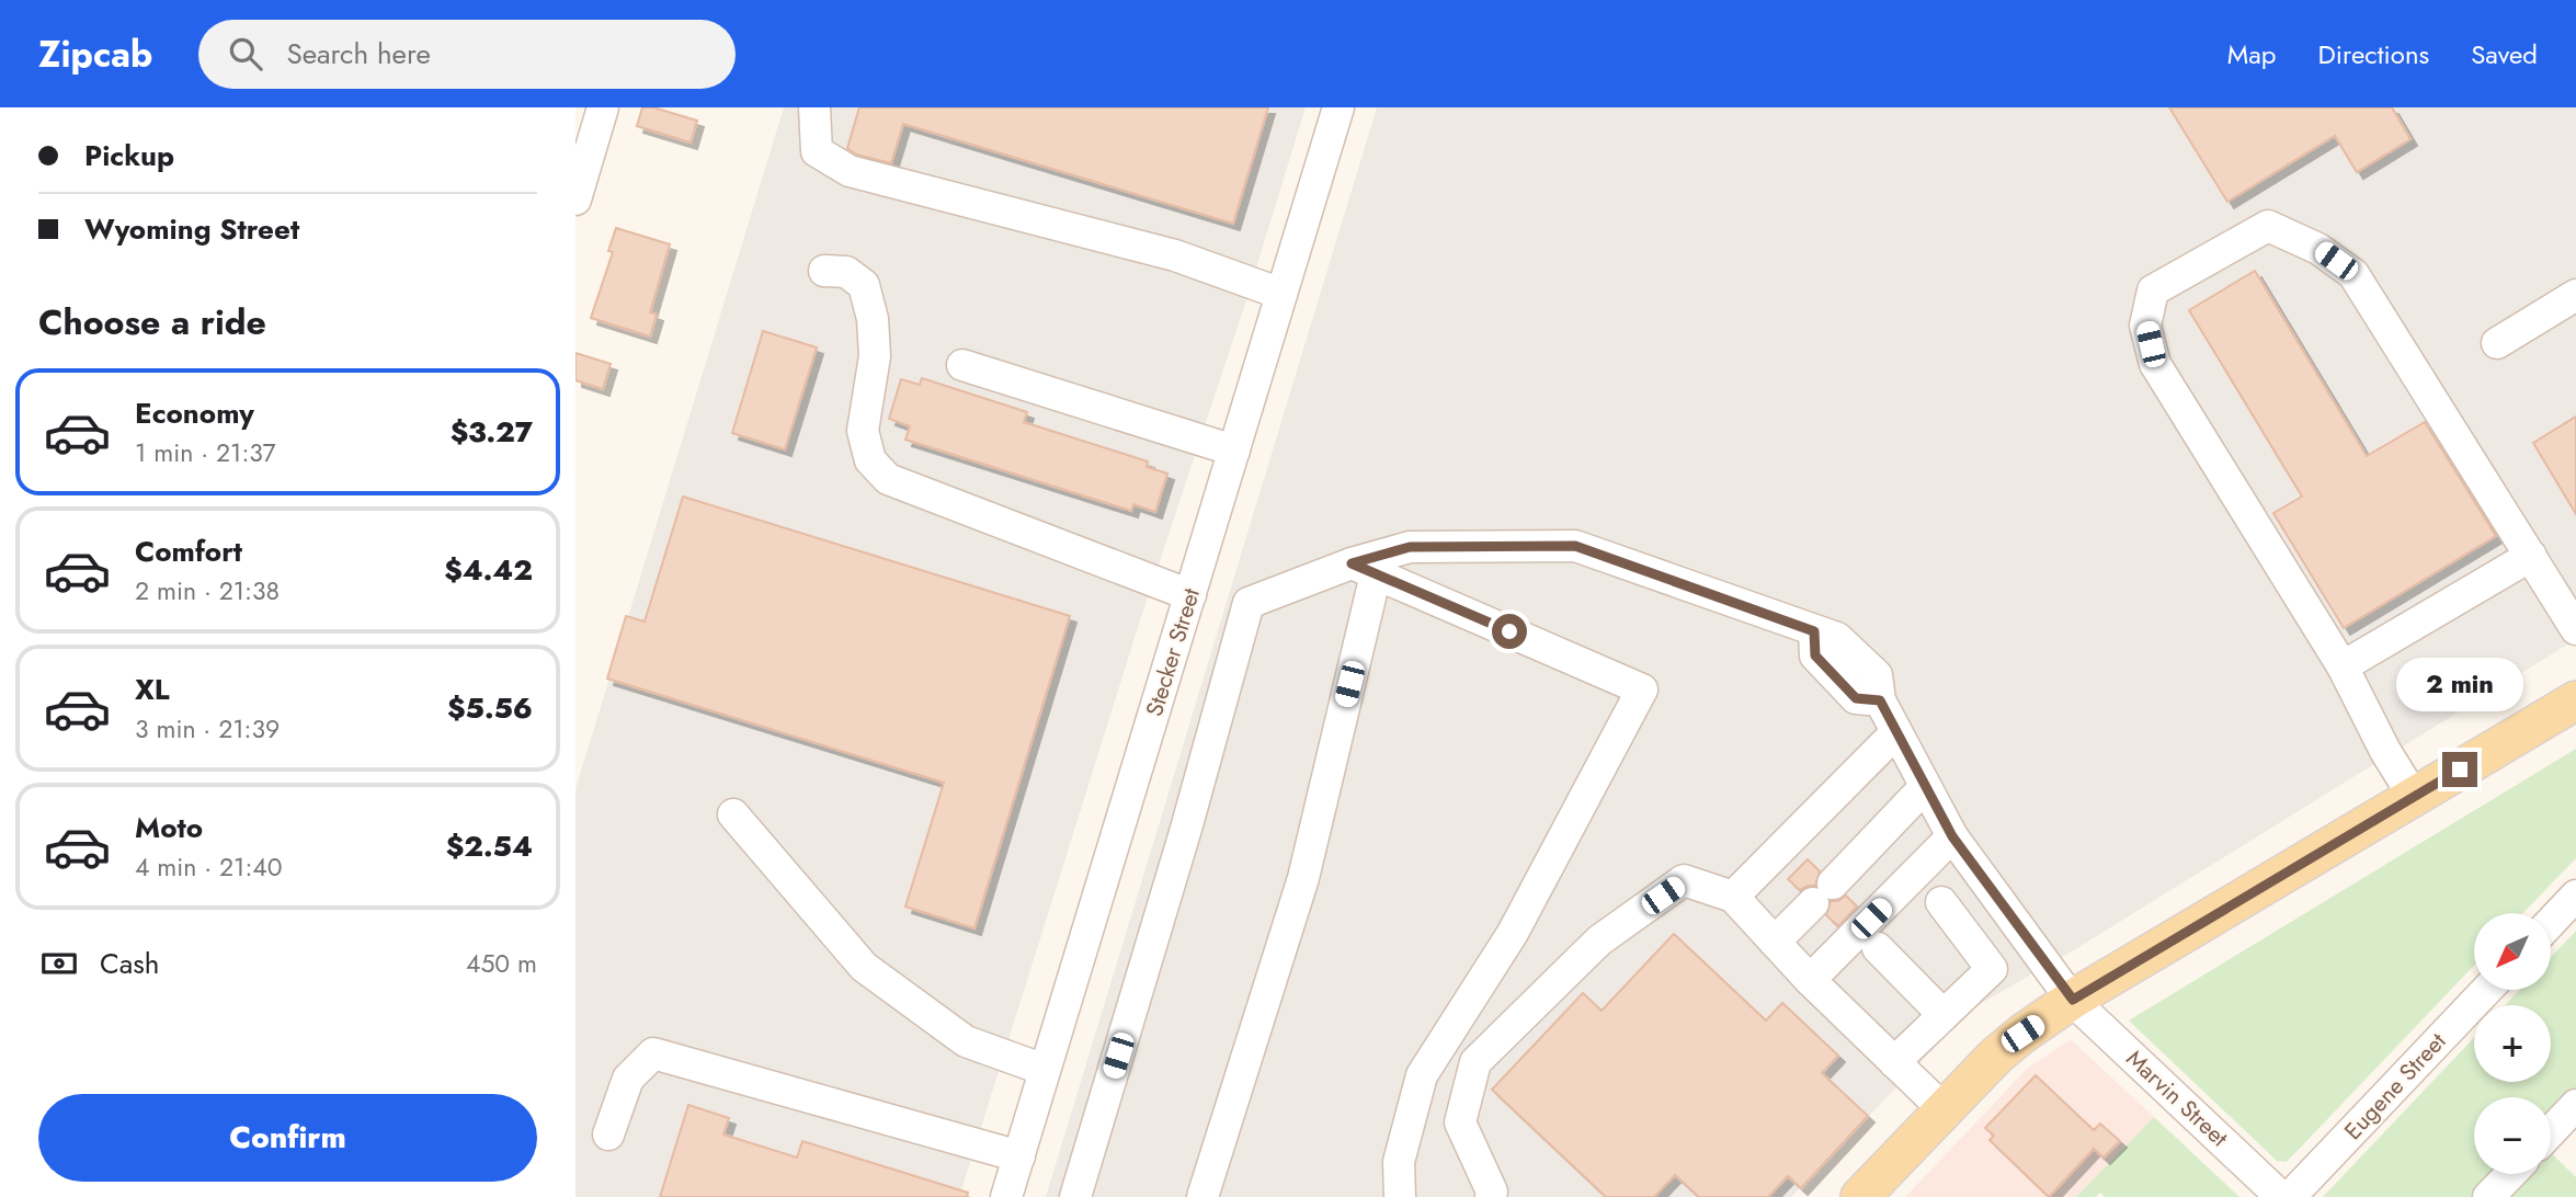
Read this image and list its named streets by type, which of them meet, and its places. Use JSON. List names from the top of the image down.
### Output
{
  "streets": {
    "street": ["Stecker Street", "Eugene Street", "Marvin Street"]
  },
  "north": "bottom left",
  "page": {
    "header": "Zipcab",
    "search": "Search here",
    "nav": ["Map", "Directions", "Saved"],
    "banner": ["Pickup", "Wyoming Street"],
    "heading": "Choose a ride",
    "list": [
      {
        "name": "Economy",
        "note": "1 min · 21:37",
        "value": "$3.27"
      },
      {
        "name": "Comfort",
        "note": "2 min · 21:38",
        "value": "$4.42"
      },
      {
        "name": "XL",
        "note": "3 min · 21:39",
        "value": "$5.56"
      },
      {
        "name": "Moto",
        "note": "4 min · 21:40",
        "value": "$2.54"
      }
    ],
    "bubble": "2 min",
    "map_buttons": ["+", "−"],
    "pay": ["Cash", "450 m"],
    "buttons": "Confirm"
  }
}
